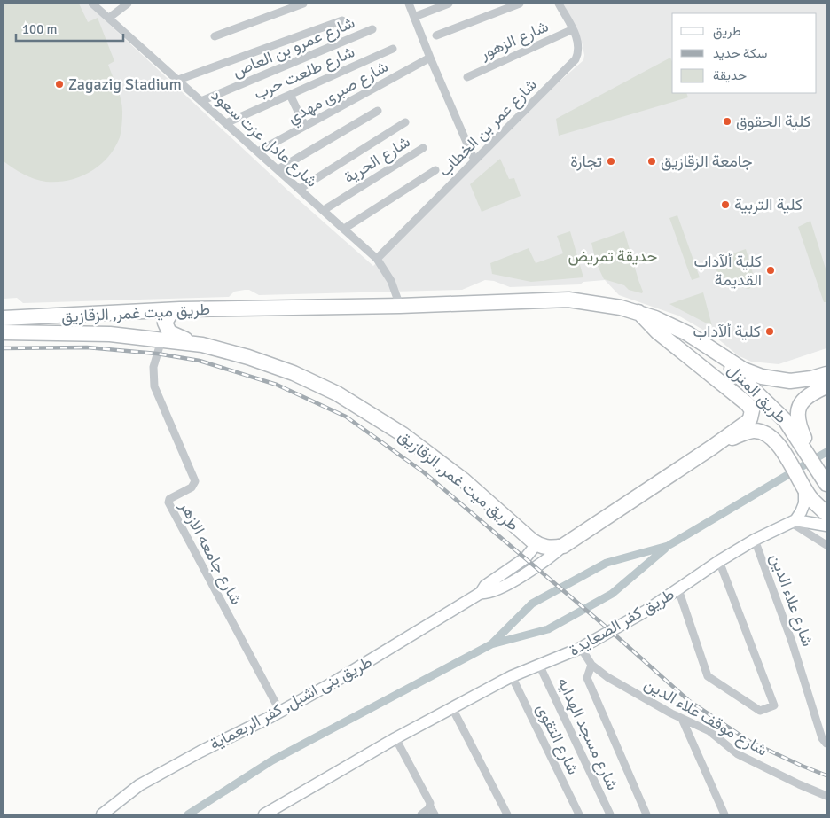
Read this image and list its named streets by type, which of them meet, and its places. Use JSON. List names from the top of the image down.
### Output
{
  "streets": {
    "highway": ["طريق ميت غمر, الزقازيق", "طريق المنزل"],
    "street": [
      "شارع الزهور",
      "شارع عمرو بن العاص",
      "شارع طلعت حرب",
      "شارع صبرى مهدي",
      "شارع عمر بن الخطاب",
      "شارع عادل عزت سعود",
      "شارع الحرية",
      "شارع جامعه الازهر",
      "شارع علاء الدين",
      "طريق كفر الصعايدة",
      "طريق بنى اشبل, كفر الربعماية",
      "شارع موقف علاء الدين",
      "شارع مسجد الهدايه",
      "شارع التقوى"
    ]
  },
  "crossings": [
    ["شارع الزهور", "شارع عمر بن الخطاب"],
    ["شارع عمرو بن العاص", "شارع عادل عزت سعود"],
    ["شارع طلعت حرب", "شارع عادل عزت سعود"],
    ["شارع صبرى مهدي", "شارع عادل عزت سعود"],
    ["شارع عمر بن الخطاب", "شارع عادل عزت سعود"],
    ["شارع عادل عزت سعود", "شارع الحرية"],
    ["شارع عادل عزت سعود", "طريق ميت غمر, الزقازيق"],
    ["طريق ميت غمر, الزقازيق", "طريق المنزل"],
    ["طريق ميت غمر, الزقازيق", "شارع جامعه الازهر"],
    ["شارع جامعه الازهر", "طريق بنى اشبل, كفر الربعماية"],
    ["شارع علاء الدين", "طريق كفر الصعايدة"],
    ["طريق كفر الصعايدة", "شارع موقف علاء الدين"],
    ["طريق كفر الصعايدة", "شارع مسجد الهدايه"],
    ["طريق كفر الصعايدة", "شارع التقوى"]
  ],
  "parks": ["حديقة تمريض"],
  "places": [
    "Zagazig Stadium",
    "كلية الحقوق",
    "تجارة",
    "جامعة الزقازيق",
    "كلية التربية",
    "كلية ألآداب القديمة",
    "كلية ألآداب"
  ],
  "legend": ["طريق", "سكة حديد", "حديقة"],
  "scale_bar": "100 m"
}
